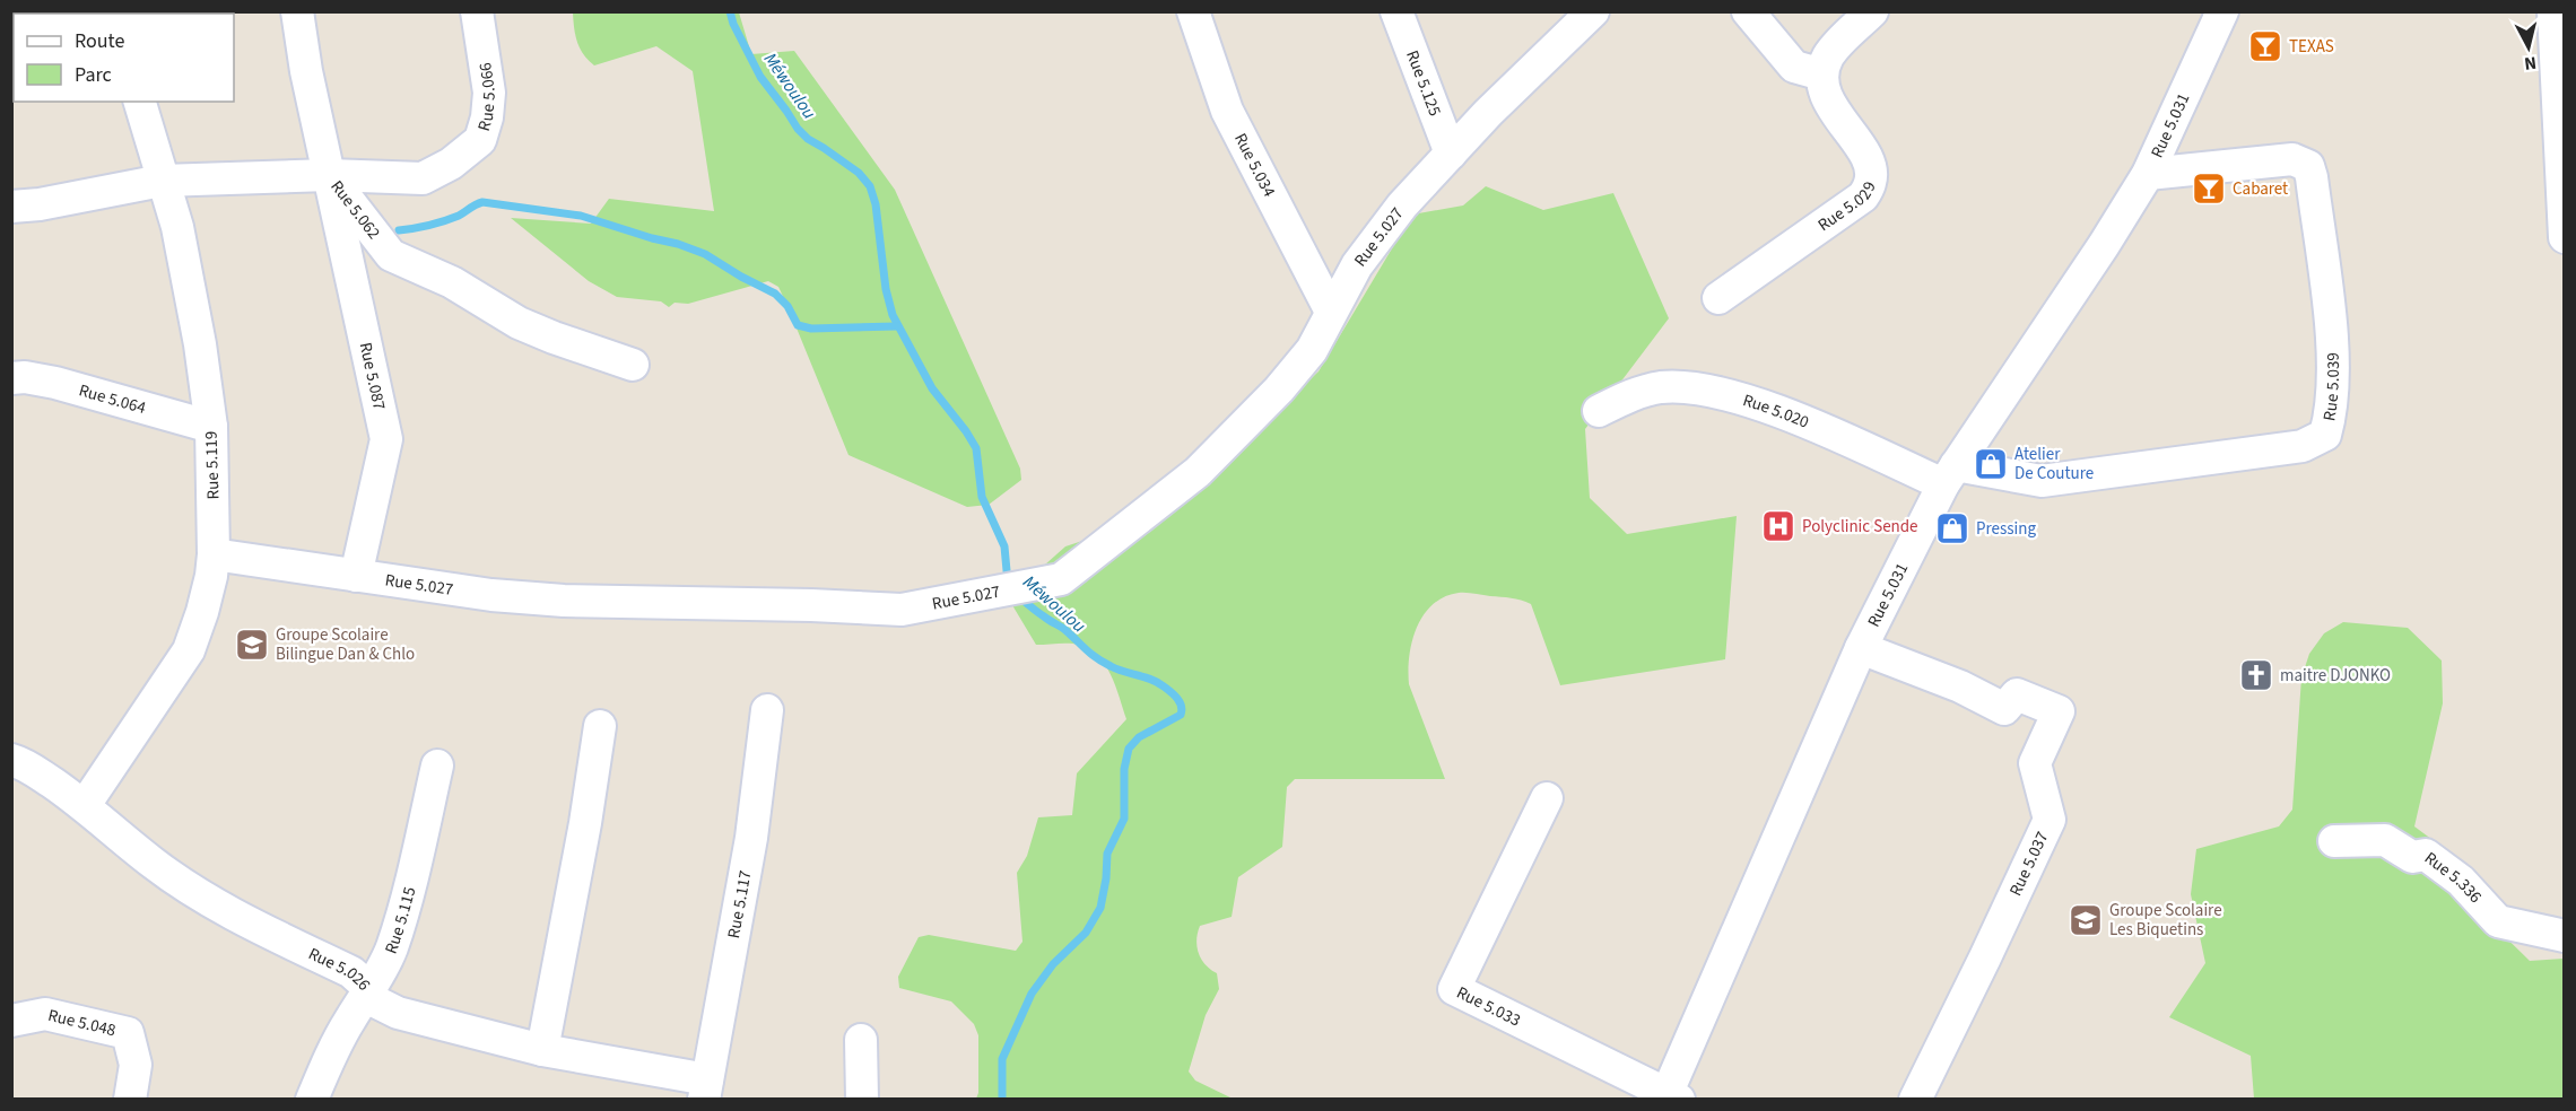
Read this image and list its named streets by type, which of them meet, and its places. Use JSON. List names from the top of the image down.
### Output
{
  "streets": {
    "street": [
      "Rue 5.125",
      "Rue 5.066",
      "Rue 5.031",
      "Rue 5.034",
      "Rue 5.029",
      "Rue 5.062",
      "Rue 5.027",
      "Rue 5.087",
      "Rue 5.039",
      "Rue 5.064",
      "Rue 5.020",
      "Rue 5.119",
      "Rue 5.037",
      "Rue 5.336",
      "Rue 5.117",
      "Rue 5.115",
      "Rue 5.026",
      "Rue 5.033",
      "Rue 5.048"
    ]
  },
  "crossings": [
    ["Rue 5.125", "Rue 5.027"],
    ["Rue 5.066", "Rue 5.062"],
    ["Rue 5.066", "Rue 5.087"],
    ["Rue 5.031", "Rue 5.039"],
    ["Rue 5.031", "Rue 5.020"],
    ["Rue 5.031", "Rue 5.037"],
    ["Rue 5.031", "Rue 5.033"],
    ["Rue 5.034", "Rue 5.027"],
    ["Rue 5.062", "Rue 5.087"],
    ["Rue 5.062", "Rue 5.119"],
    ["Rue 5.027", "Rue 5.087"],
    ["Rue 5.027", "Rue 5.119"],
    ["Rue 5.039", "Rue 5.020"],
    ["Rue 5.064", "Rue 5.119"],
    ["Rue 5.119", "Rue 5.026"],
    ["Rue 5.117", "Rue 5.026"],
    ["Rue 5.115", "Rue 5.026"]
  ],
  "water": ["Méwoulou"],
  "places": {
    "bar": ["TEXAS", "Cabaret"],
    "shop": ["Atelier De Couture", "Pressing"],
    "hospital": ["Polyclinic Sende"],
    "school or university": ["Groupe Scolaire Bilingue Dan & Chlo", "Groupe Scolaire Les Biquetins"],
    "church": ["maitre DJONKO"]
  },
  "legend": ["Route", "Parc"],
  "north": "bottom"
}
